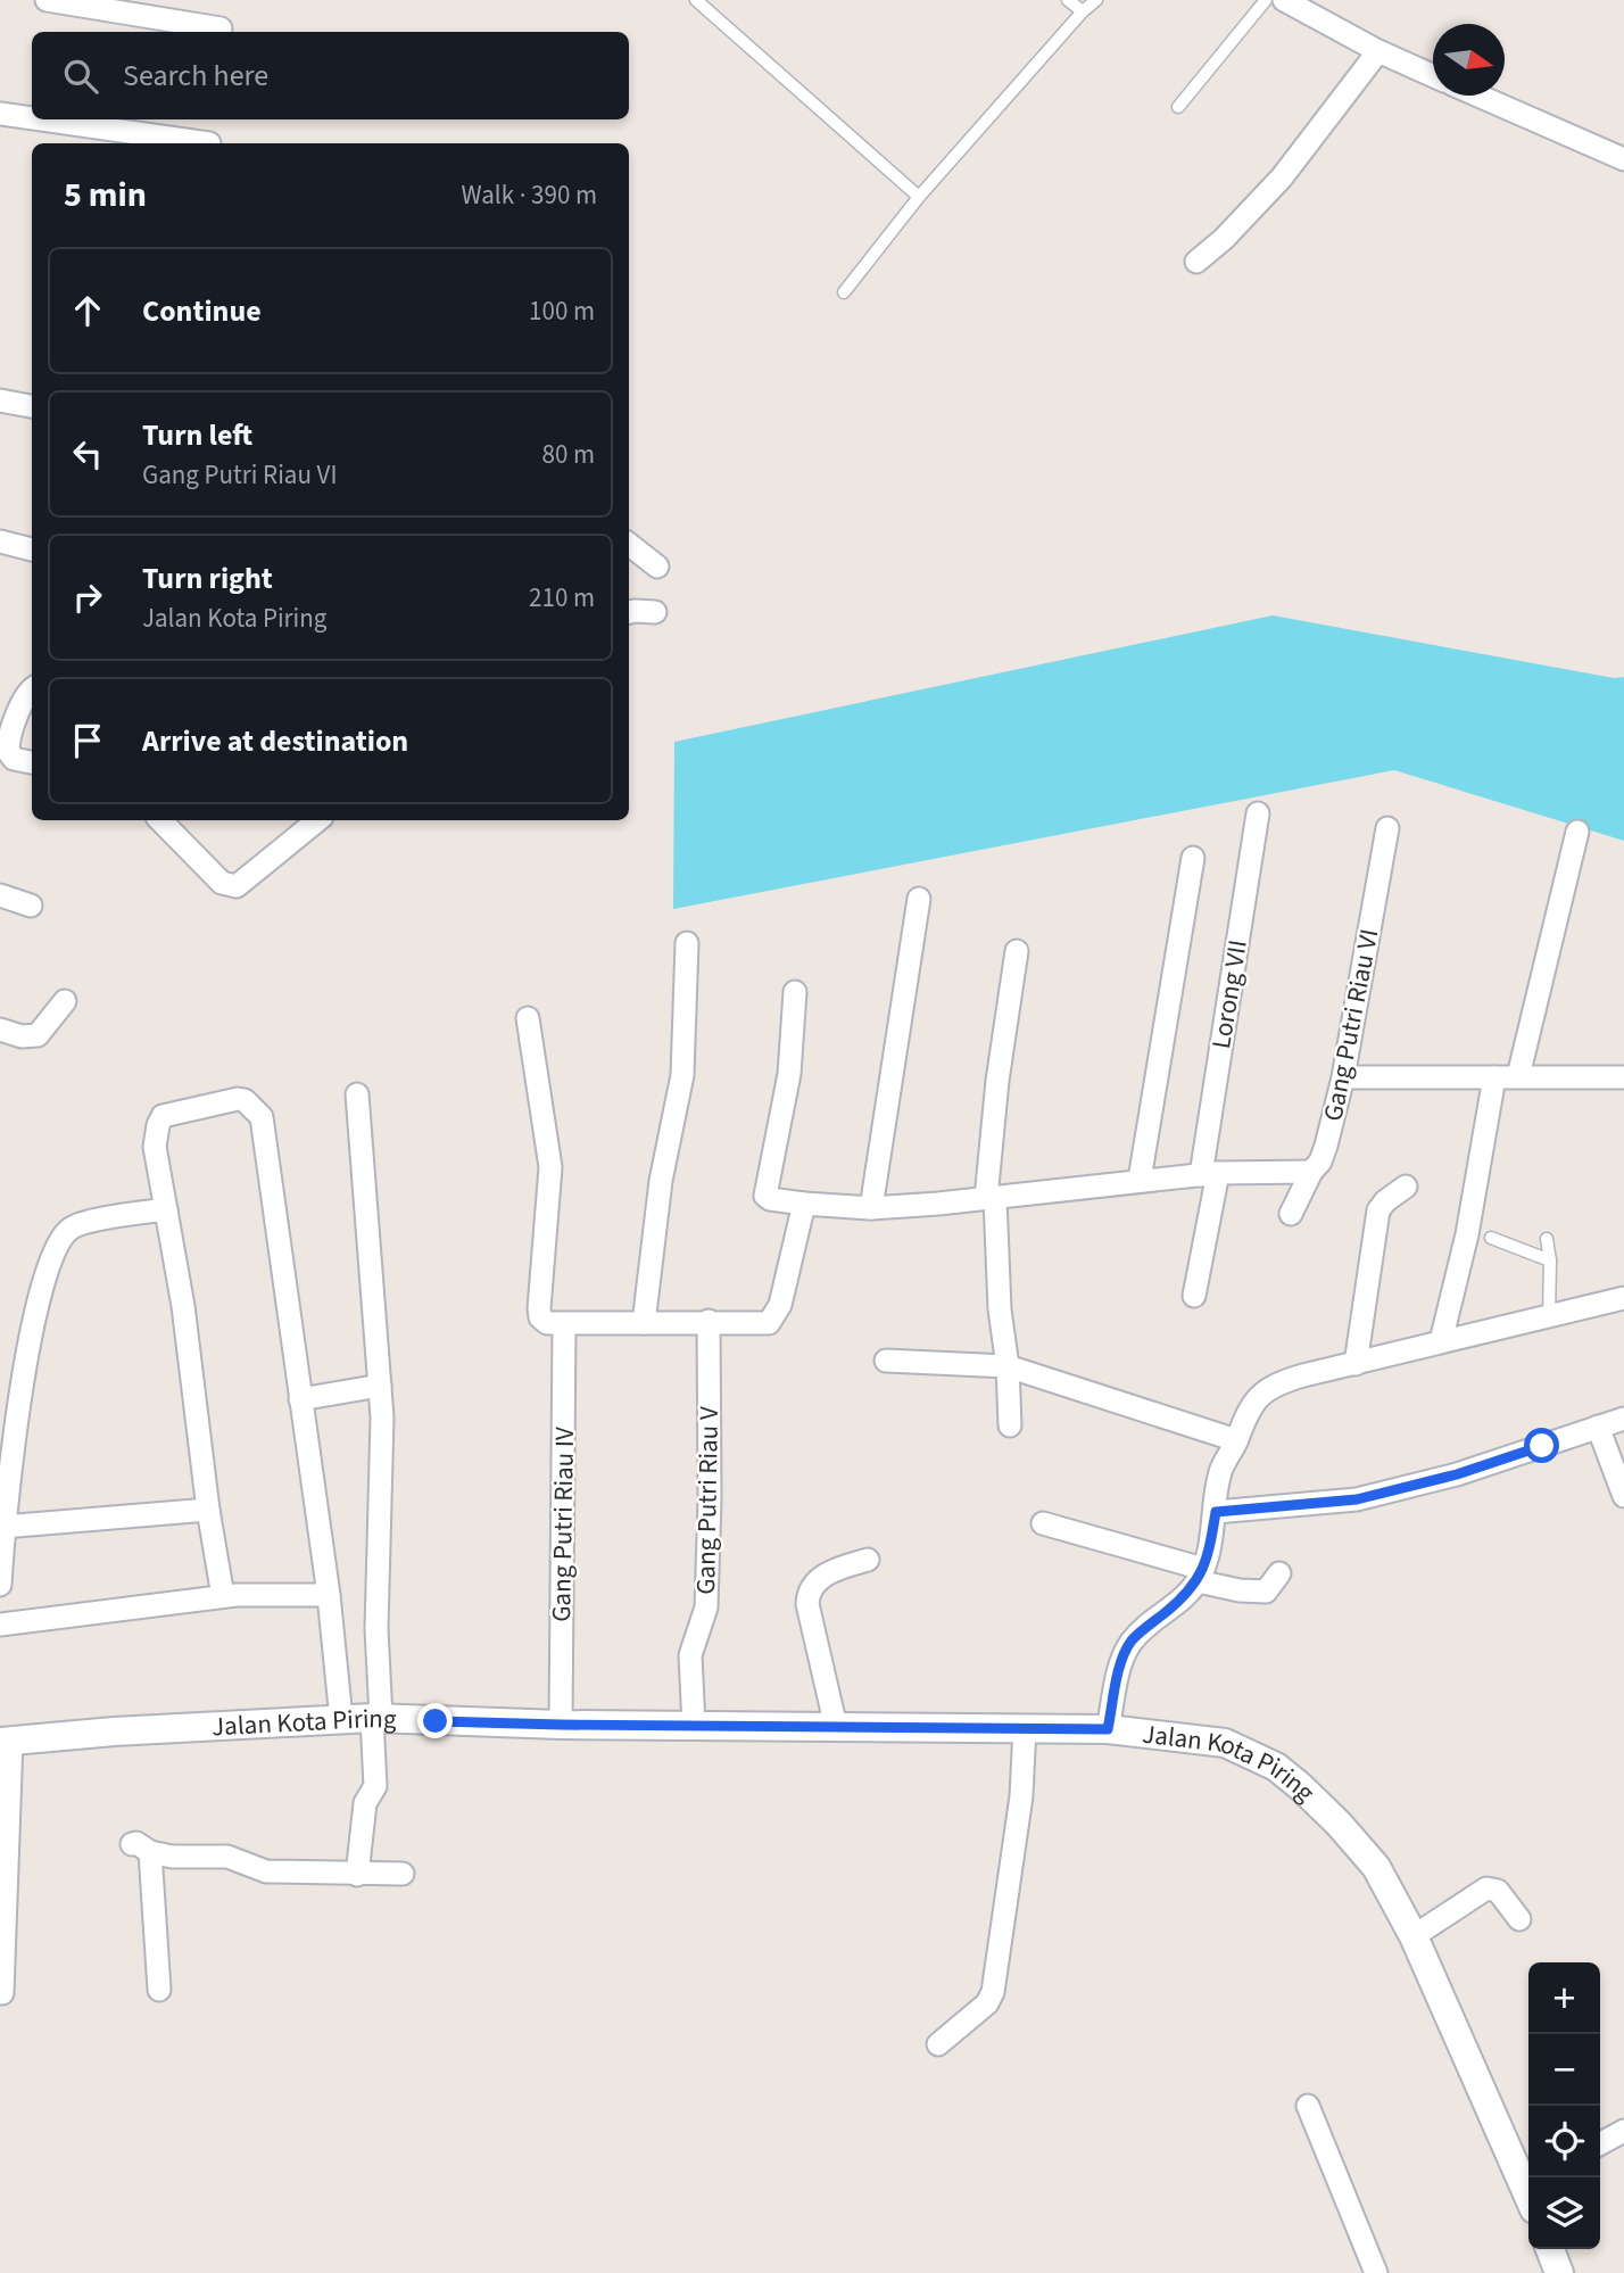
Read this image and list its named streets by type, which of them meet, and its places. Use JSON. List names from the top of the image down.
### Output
{
  "streets": {
    "street": [
      "Lorong VII",
      "Gang Putri Riau VI",
      "Gang Putri Riau V",
      "Gang Putri Riau IV",
      "Jalan Kota Piring"
    ]
  },
  "crossings": [
    ["Gang Putri Riau V", "Jalan Kota Piring"],
    ["Gang Putri Riau IV", "Jalan Kota Piring"]
  ],
  "north": "right",
  "page": {
    "search": "Search here",
    "heading": ["5 min", "Walk · 390 m"],
    "list": [
      ["Continue", "100 m"],
      ["Turn left", "Gang Putri Riau VI", "80 m"],
      ["Turn right", "Jalan Kota Piring", "210 m"],
      "Arrive at destination"
    ],
    "map_buttons": ["+", "−"]
  }
}
